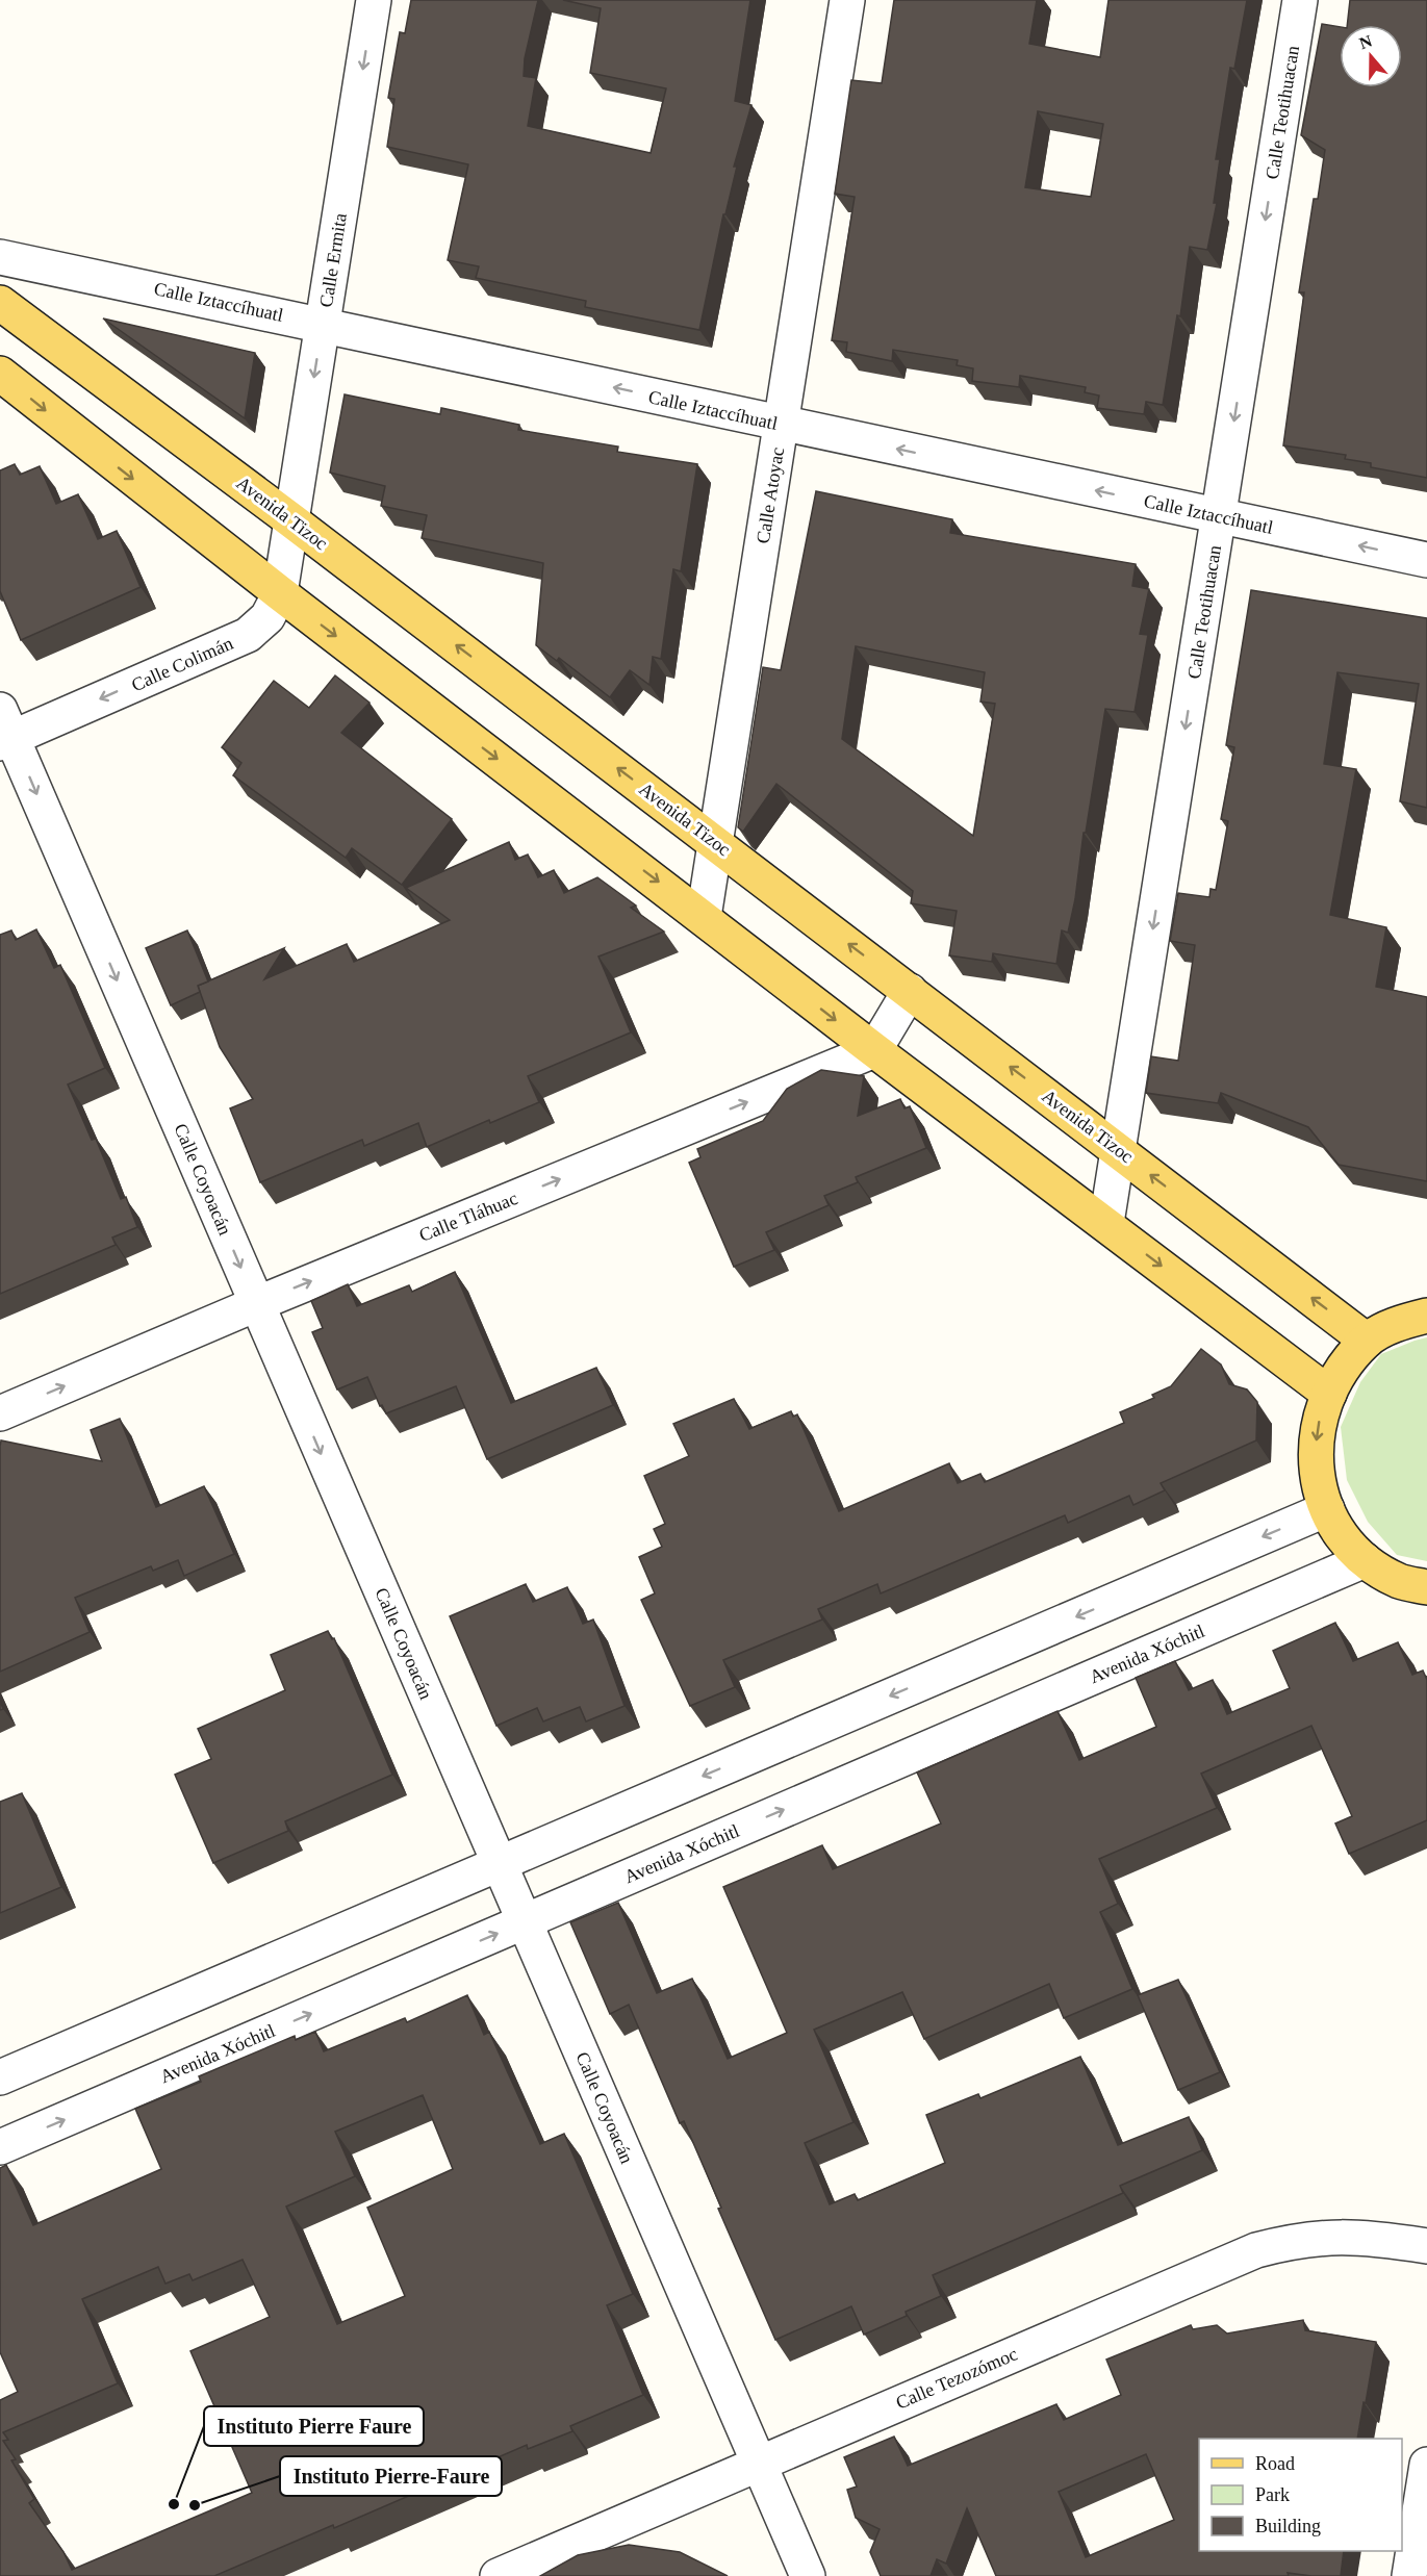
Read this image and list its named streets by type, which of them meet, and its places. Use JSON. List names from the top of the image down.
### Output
{
  "streets": {
    "main road": ["Avenida Tizoc"],
    "street": [
      "Calle Teotihuacan",
      "Calle Ermita",
      "Calle Iztaccíhuatl",
      "Calle Atoyac",
      "Calle Colimán",
      "Calle Coyoacán",
      "Calle Tláhuac",
      "Avenida Xóchitl",
      "Calle Tezozómoc"
    ]
  },
  "crossings": [
    ["Calle Teotihuacan", "Calle Iztaccíhuatl"],
    ["Calle Teotihuacan", "Avenida Tizoc"],
    ["Calle Ermita", "Calle Iztaccíhuatl"],
    ["Calle Ermita", "Avenida Tizoc"],
    ["Calle Ermita", "Calle Colimán"],
    ["Calle Iztaccíhuatl", "Calle Atoyac"],
    ["Calle Atoyac", "Avenida Tizoc"],
    ["Avenida Tizoc", "Calle Colimán"],
    ["Calle Colimán", "Calle Coyoacán"],
    ["Calle Coyoacán", "Calle Tláhuac"],
    ["Calle Coyoacán", "Avenida Xóchitl"],
    ["Calle Coyoacán", "Calle Tezozómoc"]
  ],
  "one_way": [
    "Calle Teotihuacan",
    "Calle Ermita",
    "Calle Iztaccíhuatl",
    "Calle Colimán",
    "Calle Coyoacán",
    "Calle Tláhuac"
  ],
  "places": ["Instituto Pierre Faure", "Instituto Pierre-Faure"],
  "legend": ["Road", "Park", "Building"],
  "north": "top"
}
